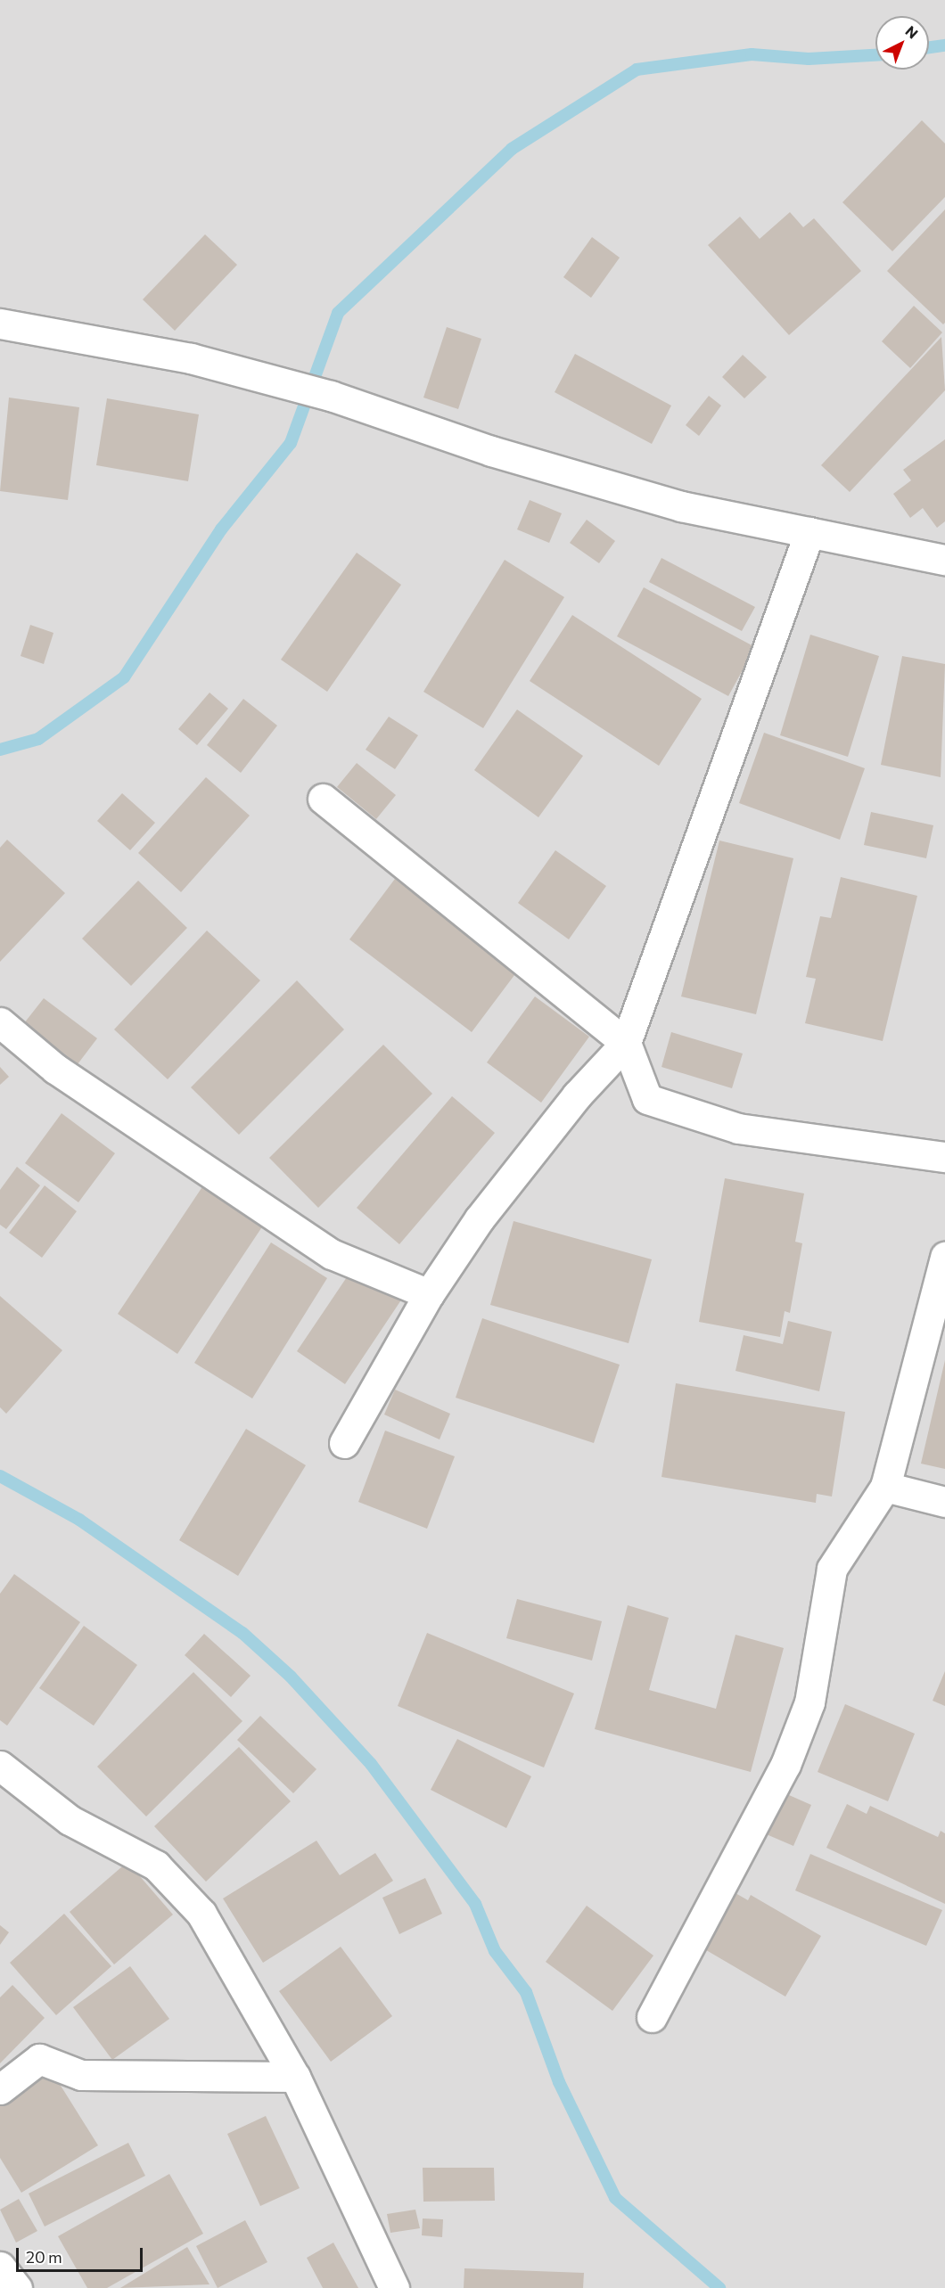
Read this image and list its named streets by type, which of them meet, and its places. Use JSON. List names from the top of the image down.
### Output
{
  "scale_bar": "20 m",
  "north": "top right"
}
